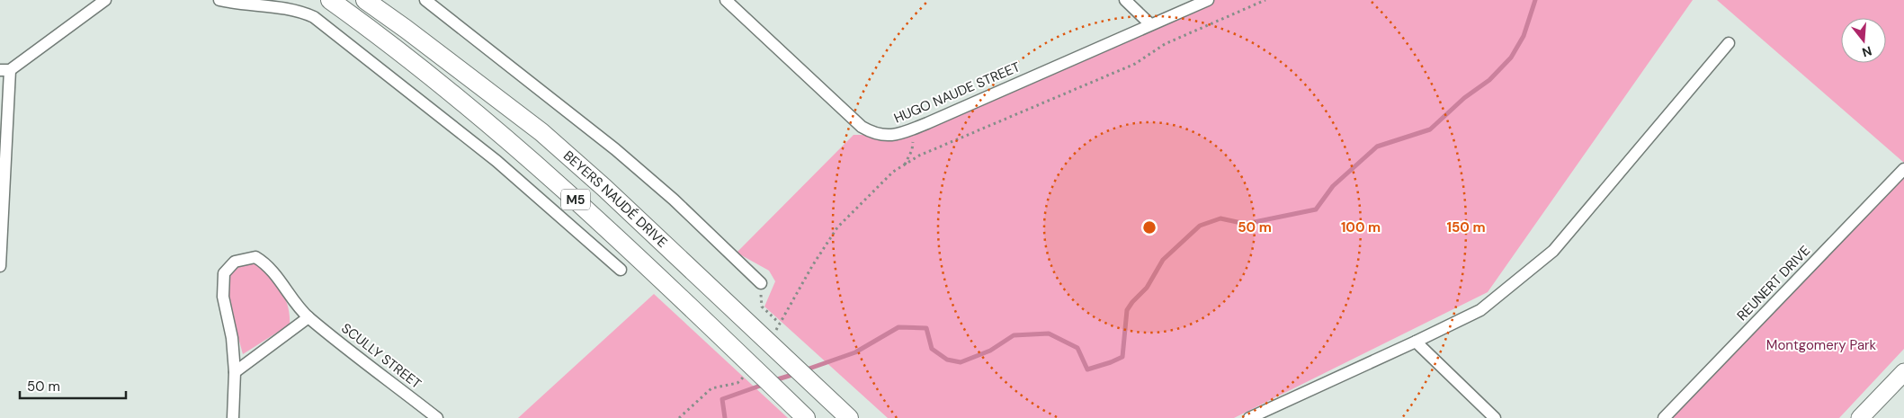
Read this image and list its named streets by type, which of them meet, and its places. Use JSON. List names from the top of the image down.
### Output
{
  "streets": {
    "main road": ["M5", "BEYERS NAUDÉ DRIVE"],
    "street": ["HUGO NAUDE STREET", "REUNERT DRIVE", "SCULLY STREET"]
  },
  "parks": ["Montgomery Park"],
  "scale_bar": "50 m",
  "north": "bottom",
  "rings": ["50 m", "100 m", "150 m"]
}
